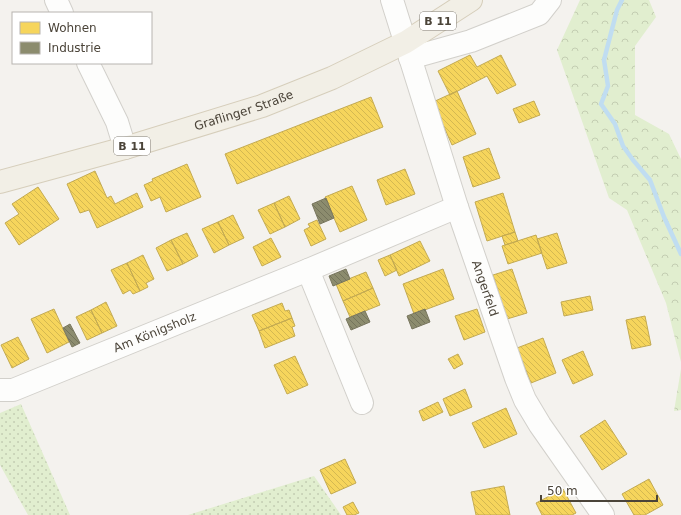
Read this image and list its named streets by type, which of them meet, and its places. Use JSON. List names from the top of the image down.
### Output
{
  "streets": {
    "main road": ["B 11", "Graflinger Straße"],
    "street": ["Angerfeld", "Am Königsholz"]
  },
  "crossings": [
    ["Graflinger Straße", "Angerfeld"],
    ["Angerfeld", "Am Königsholz"]
  ],
  "legend": ["Wohnen", "Industrie"],
  "scale_bar": "50 m"
}
